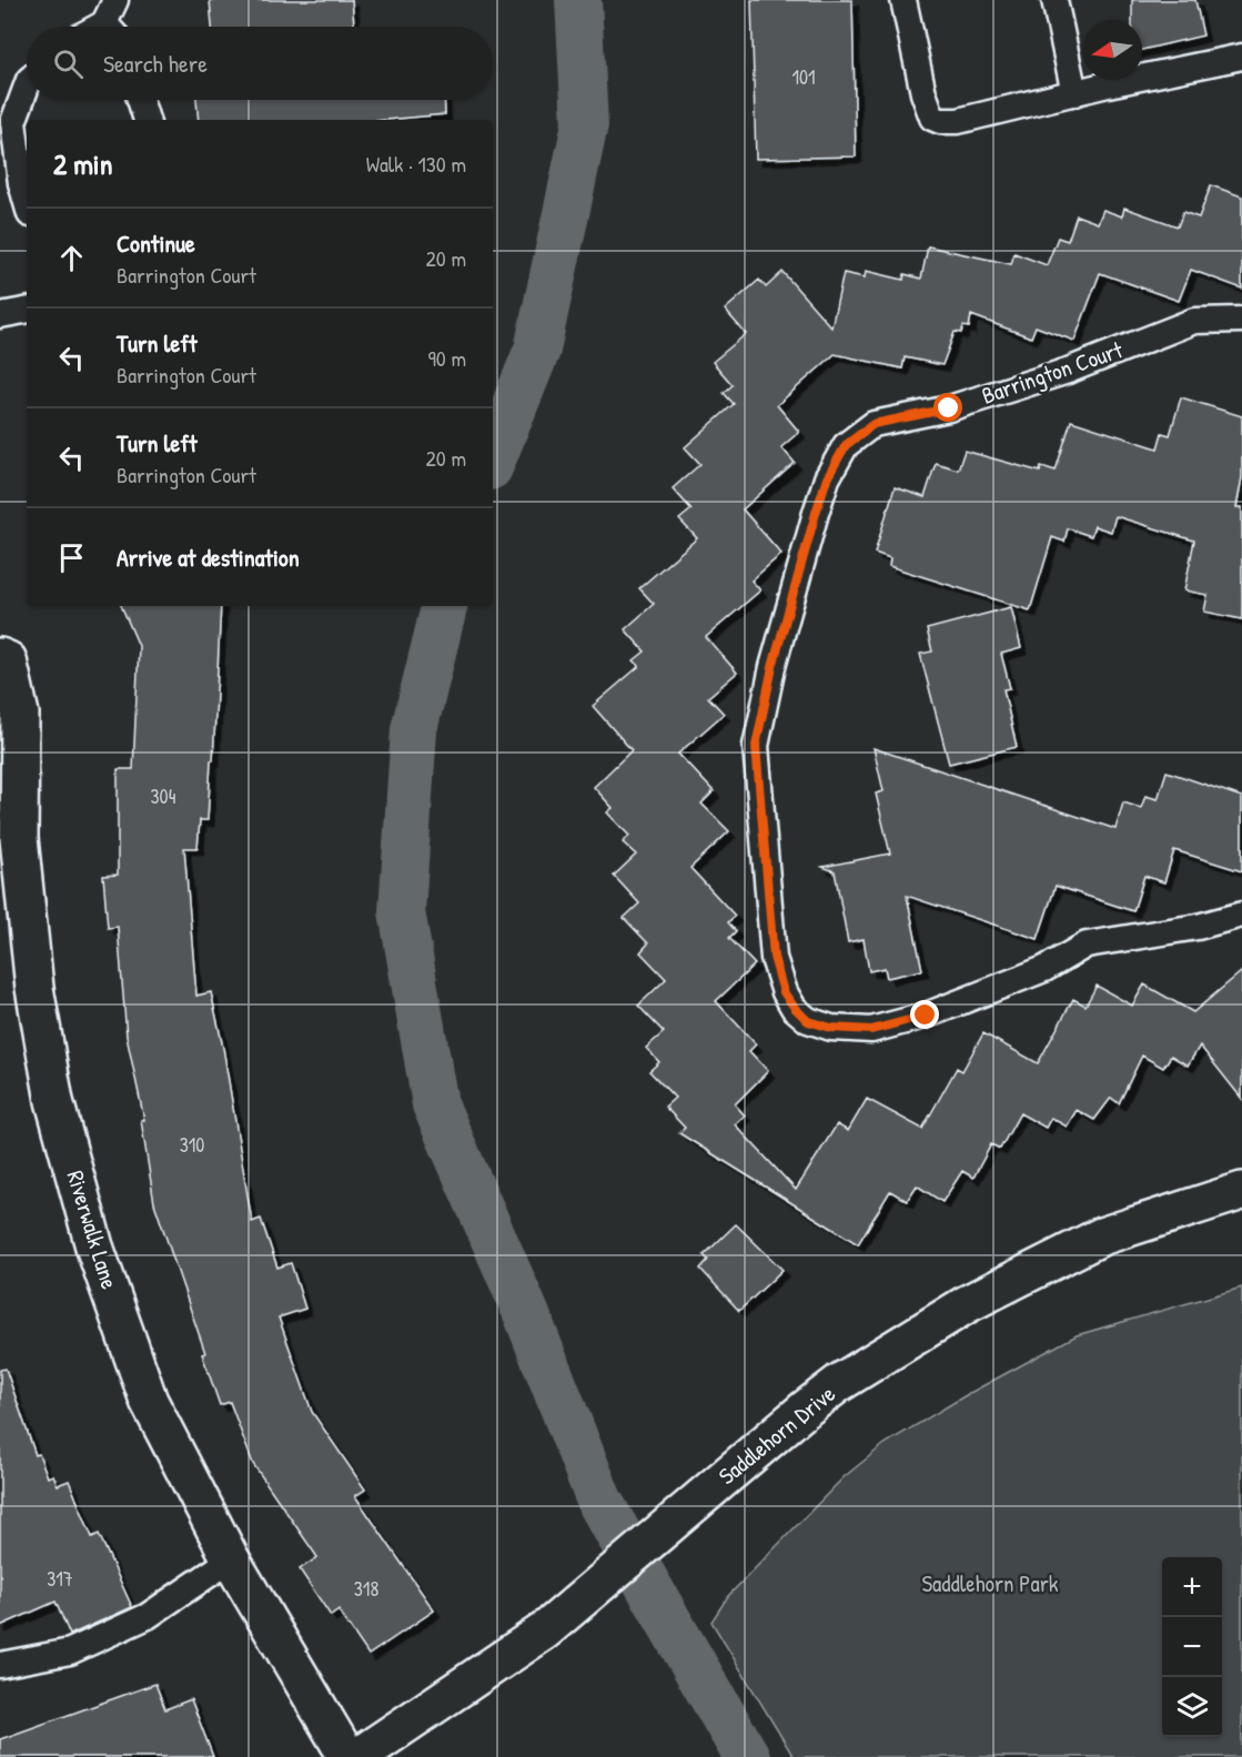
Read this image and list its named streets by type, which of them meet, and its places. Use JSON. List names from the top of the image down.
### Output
{
  "streets": {
    "street": ["Riverwalk Lane", "Saddlehorn Drive"],
    "lane": ["Barrington Court"]
  },
  "parks": ["Saddlehorn Park"],
  "house_numbers": [
    "101",
    "304",
    "310",
    "317",
    "318"
  ],
  "north": "left",
  "page": {
    "search": "Search here",
    "heading": ["2 min", "Walk · 130 m"],
    "list": [
      ["Continue", "Barrington Court", "20 m"],
      ["Turn left", "Barrington Court", "90 m"],
      ["Turn left", "Barrington Court", "20 m"],
      "Arrive at destination"
    ],
    "map_buttons": ["+", "−"]
  }
}
